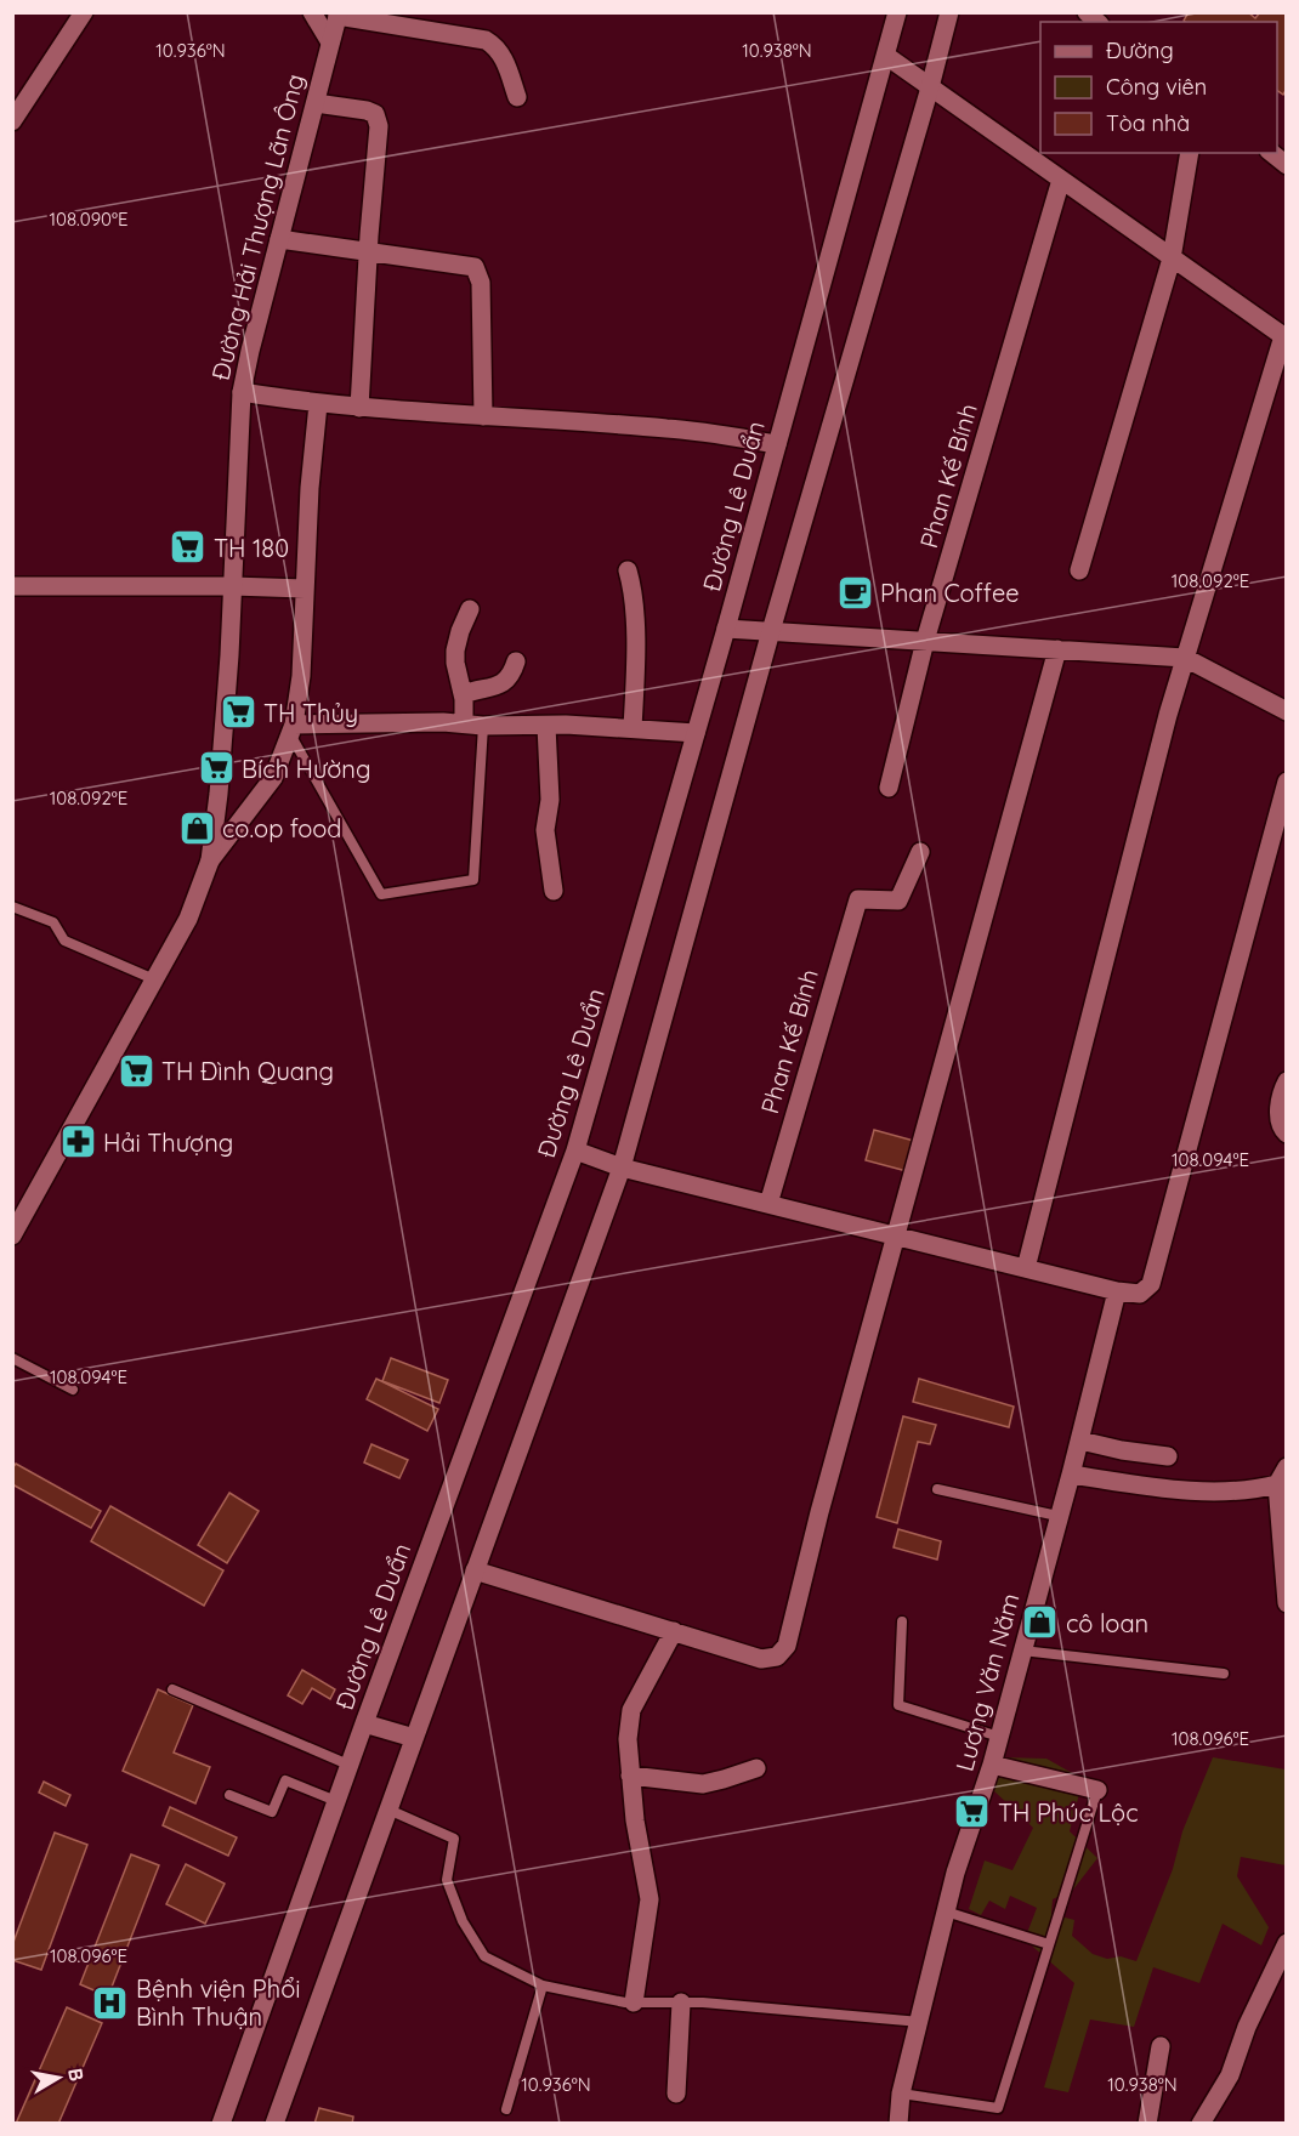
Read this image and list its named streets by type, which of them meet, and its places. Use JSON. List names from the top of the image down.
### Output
{
  "streets": {
    "street": [
      "Đường Hải Thượng Lãn Ông",
      "Phan Kế Bính",
      "Đường Lê Duẩn",
      "Lương Văn Năm"
    ]
  },
  "places": {
    "supermarket": [
      "TH 180",
      "TH Thủy",
      "Bích Hường",
      "TH Đình Quang",
      "TH Phúc Lộc"
    ],
    "cafe": ["Phan Coffee"],
    "shop": ["co.op food", "cô loan"],
    "pharmacy": ["Hải Thượng"],
    "hospital": ["Bệnh viện Phổi Bình Thuận"]
  },
  "legend": ["Đường", "Công viên", "Tòa nhà"],
  "north": "right",
  "coordinates": [
    "10.936°N",
    "10.938°N",
    "108.090°E",
    "108.092°E",
    "108.094°E",
    "108.096°E"
  ]
}
